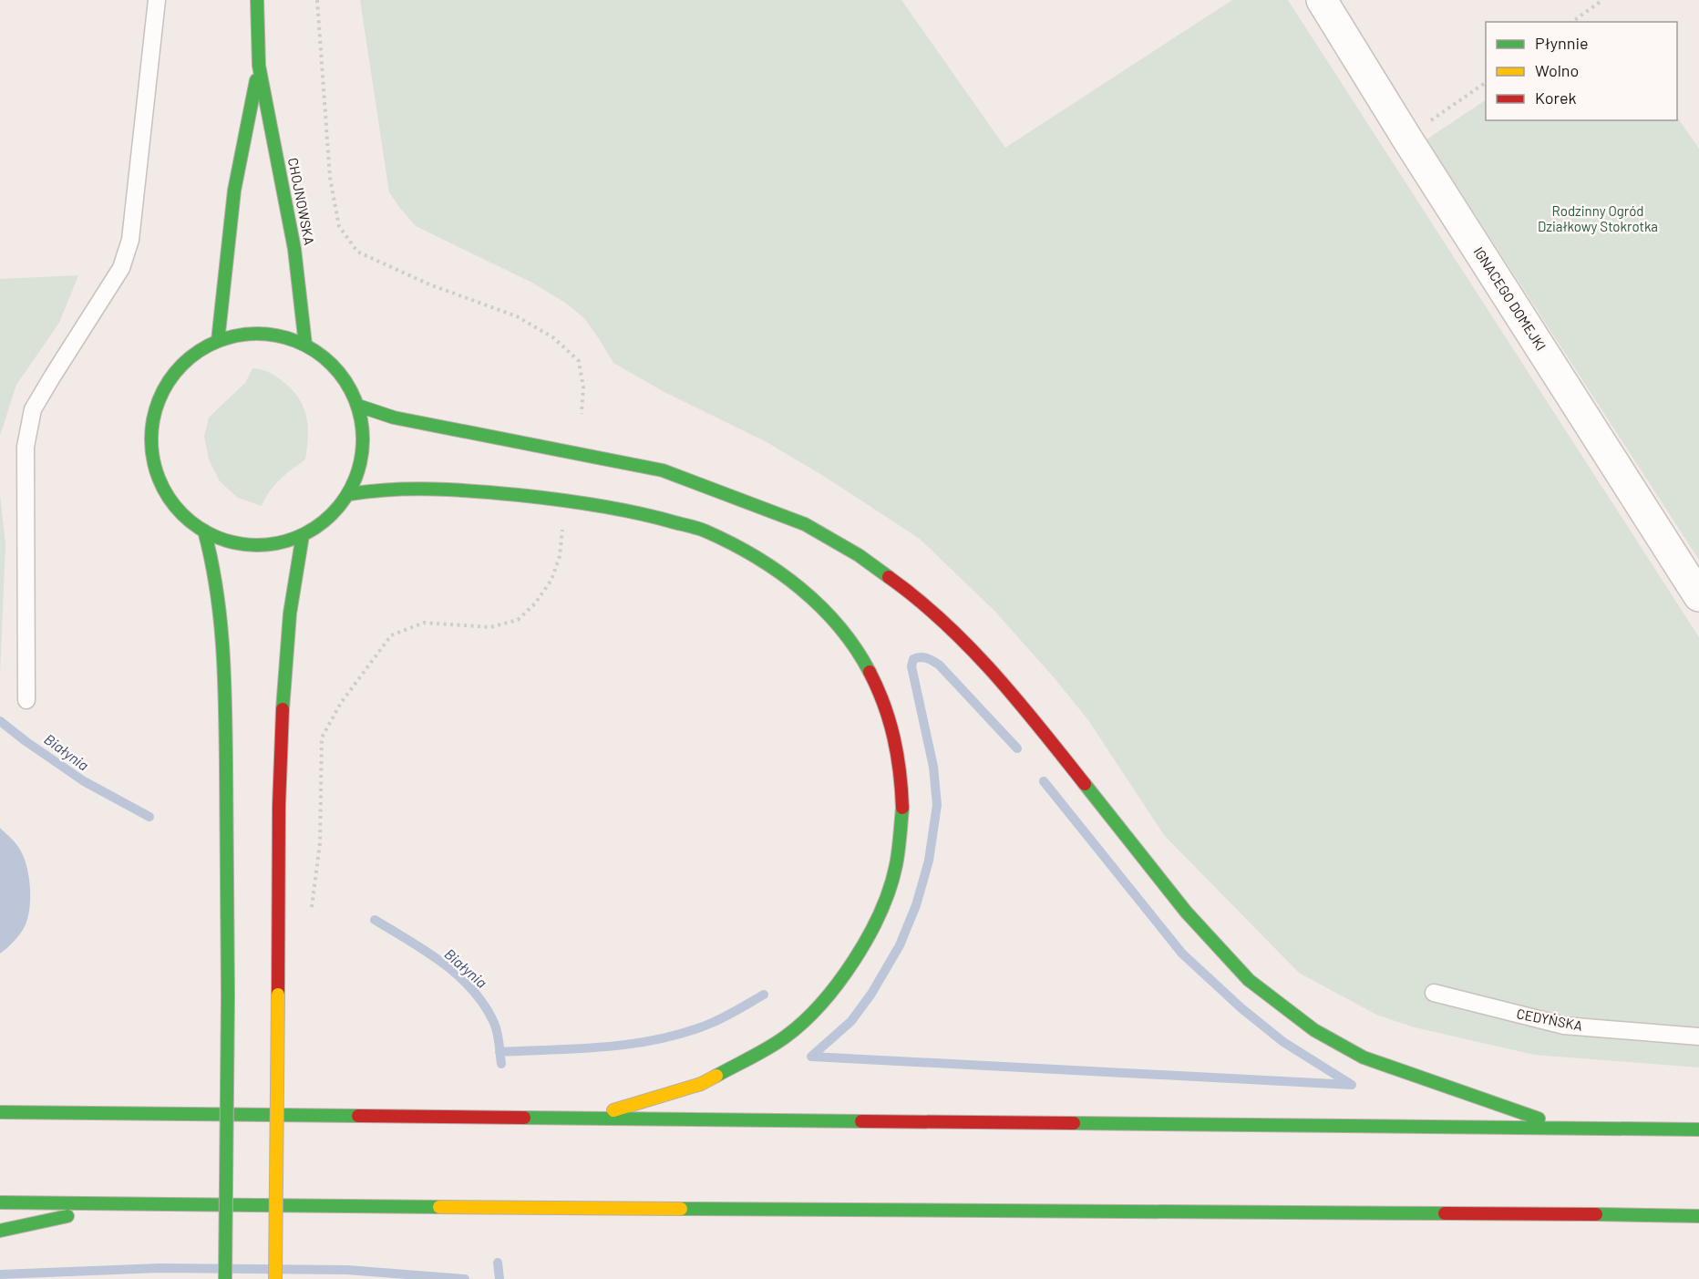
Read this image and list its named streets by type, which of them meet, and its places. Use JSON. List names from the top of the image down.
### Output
{
  "streets": {
    "main road": ["CHOJNOWSKA"],
    "street": ["IGNACEGO DOMEJKI"],
    "lane": ["CEDYŃSKA"]
  },
  "water": ["Białynia"],
  "parks": ["Rodzinny Ogród Działkowy Stokrotka"],
  "legend": ["Płynnie", "Wolno", "Korek"]
}
